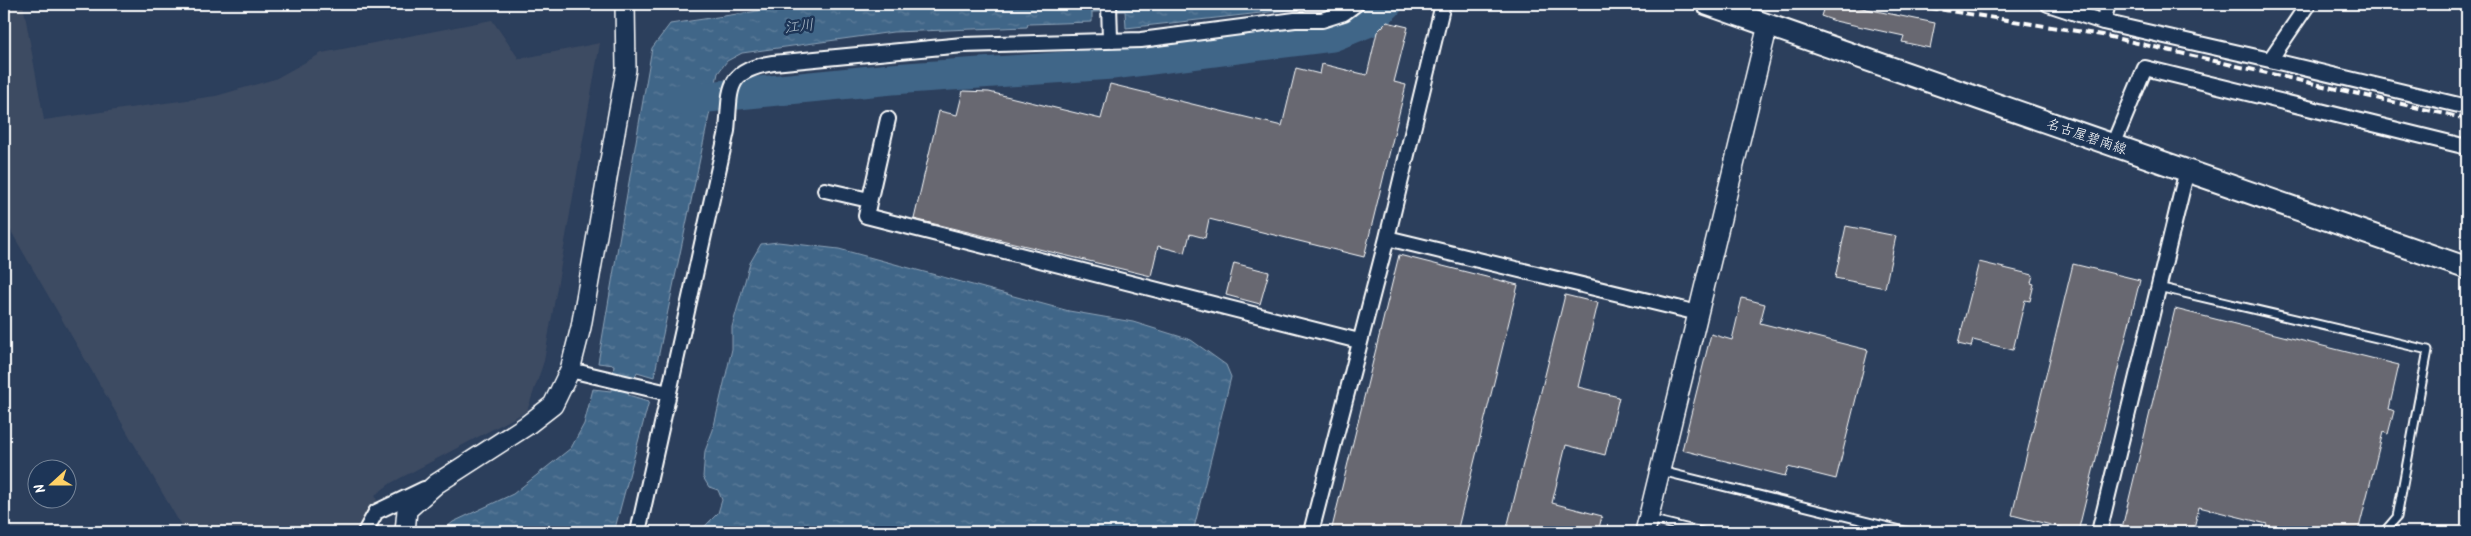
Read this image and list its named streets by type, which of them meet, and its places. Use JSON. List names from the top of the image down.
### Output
{
  "streets": {
    "main road": ["名古屋碧南線"]
  },
  "water": ["江川"],
  "north": "left"
}
